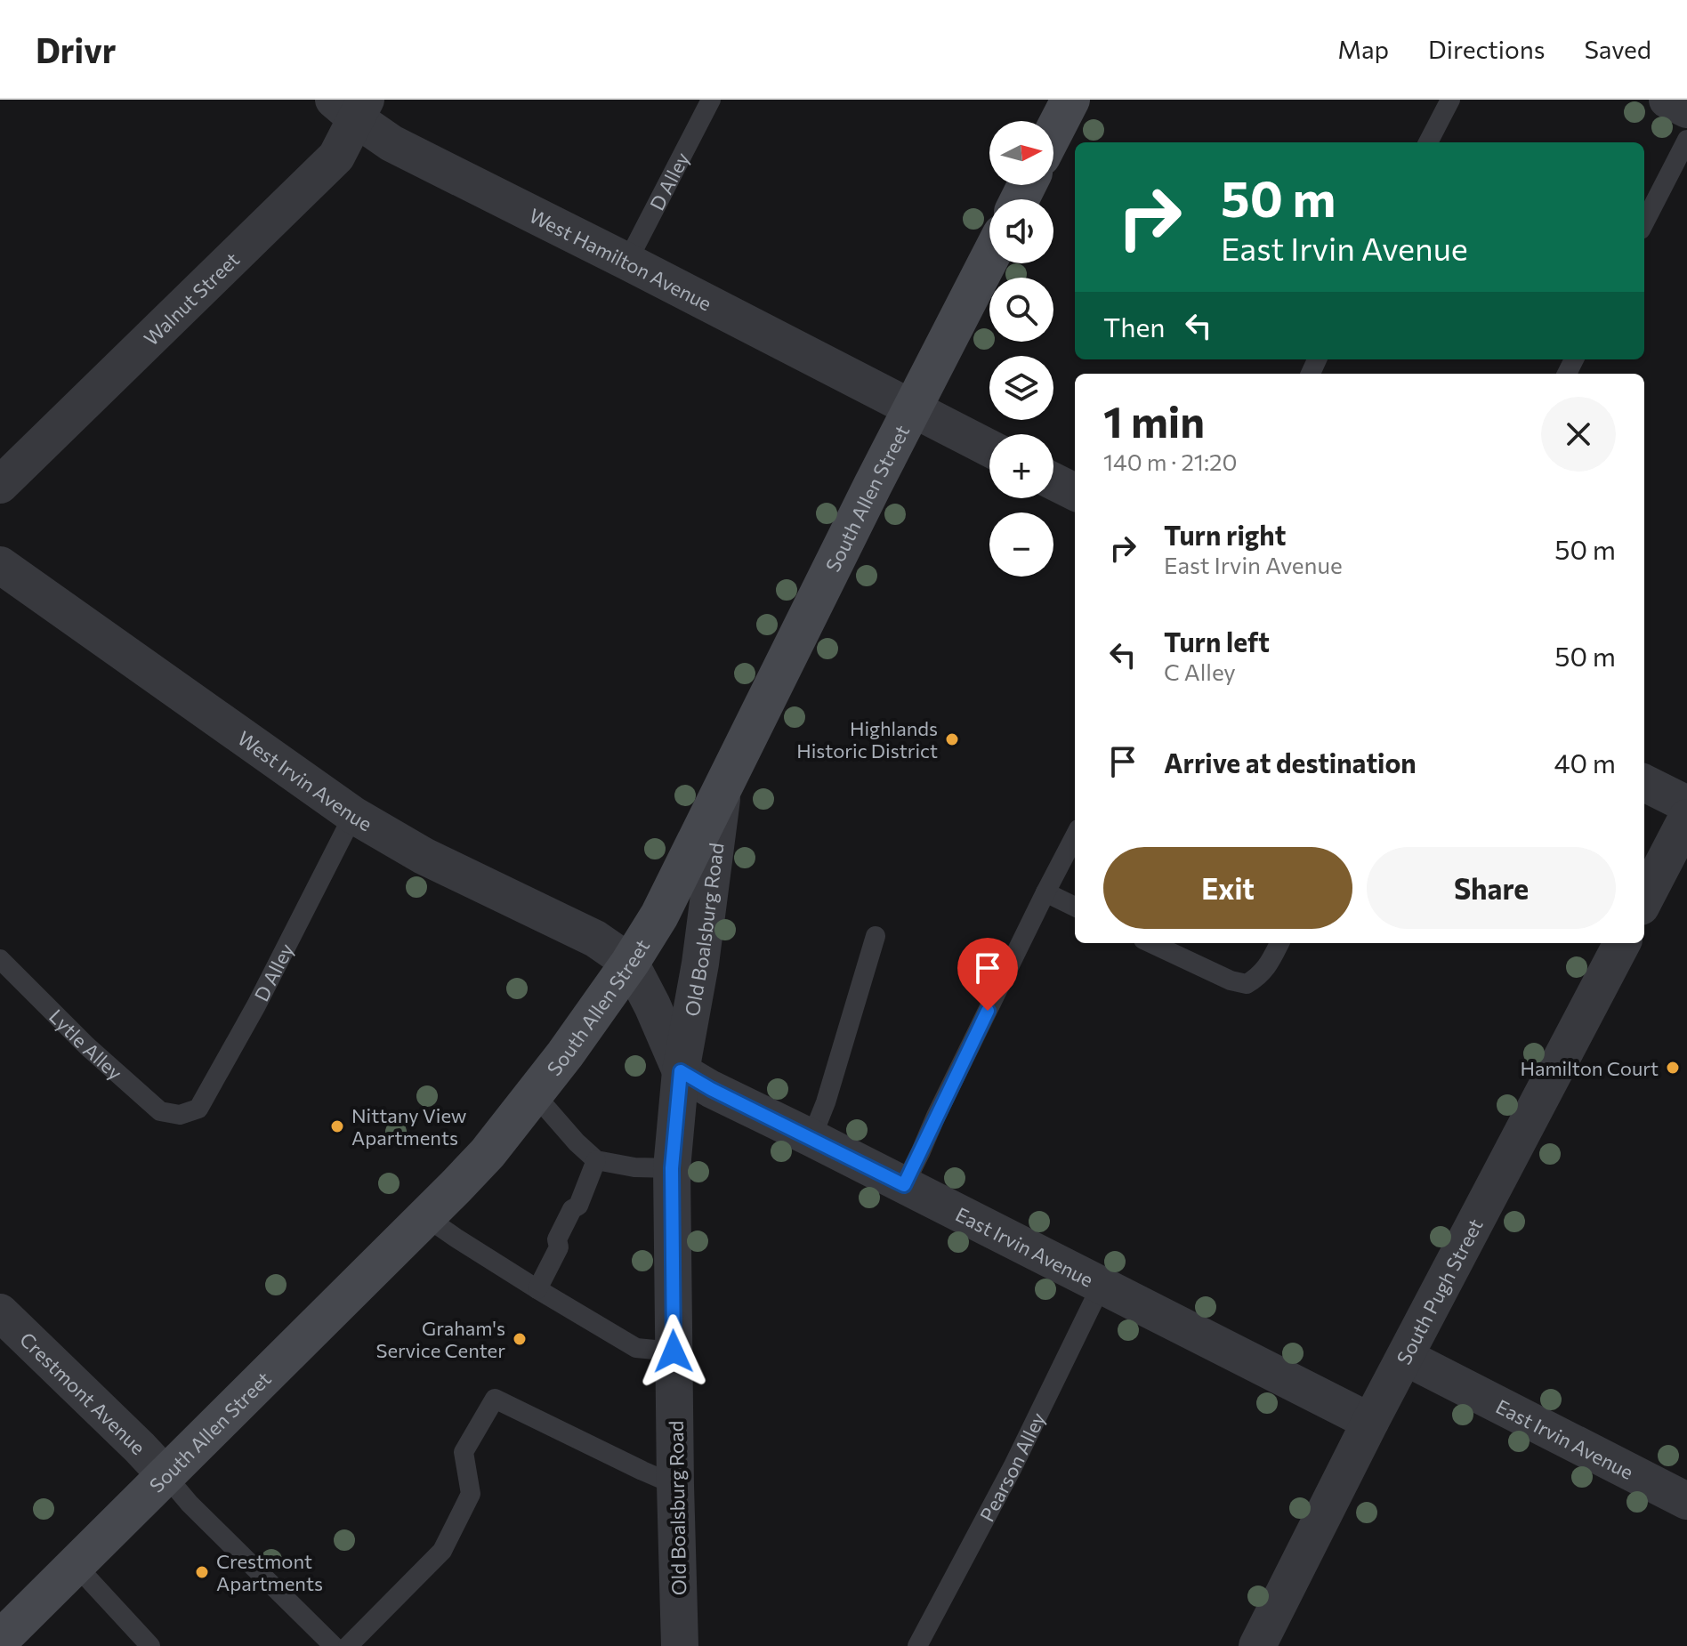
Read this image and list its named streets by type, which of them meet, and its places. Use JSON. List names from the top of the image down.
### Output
{
  "streets": {
    "street": [
      "West Hamilton Avenue",
      "Walnut Street",
      "South Allen Street",
      "West Irvin Avenue",
      "Old Boalsburg Road",
      "East Irvin Avenue",
      "South Pugh Street",
      "Crestmont Avenue"
    ],
    "lane": ["D Alley", "Lytle Alley", "Pearson Alley"]
  },
  "crossings": [
    ["D Alley", "West Hamilton Avenue"],
    ["D Alley", "West Irvin Avenue"],
    ["D Alley", "Lytle Alley"],
    ["West Hamilton Avenue", "Walnut Street"],
    ["West Hamilton Avenue", "South Allen Street"],
    ["South Allen Street", "West Irvin Avenue"],
    ["South Allen Street", "Old Boalsburg Road"],
    ["South Allen Street", "Crestmont Avenue"],
    ["West Irvin Avenue", "Old Boalsburg Road"],
    ["Old Boalsburg Road", "East Irvin Avenue"],
    ["East Irvin Avenue", "South Pugh Street"],
    ["East Irvin Avenue", "Pearson Alley"]
  ],
  "places": [
    "Highlands Historic District",
    "Hamilton Court",
    "Nittany View Apartments",
    "Graham's Service Center",
    "Crestmont Apartments"
  ],
  "north": "right",
  "page": {
    "header": "Drivr",
    "nav": ["Map", "Directions", "Saved"],
    "map_buttons": ["+", "−"],
    "turn": ["50 m", "East Irvin Avenue"],
    "then": "Then",
    "heading": ["1 min", "140 m · 21:20"],
    "list": [
      {
        "name": "Turn right",
        "note": "East Irvin Avenue",
        "value": "50 m"
      },
      {
        "name": "Turn left",
        "note": "C Alley",
        "value": "50 m"
      },
      {
        "name": "Arrive at destination",
        "value": "40 m"
      }
    ],
    "buttons": ["Exit", "Share"]
  }
}
